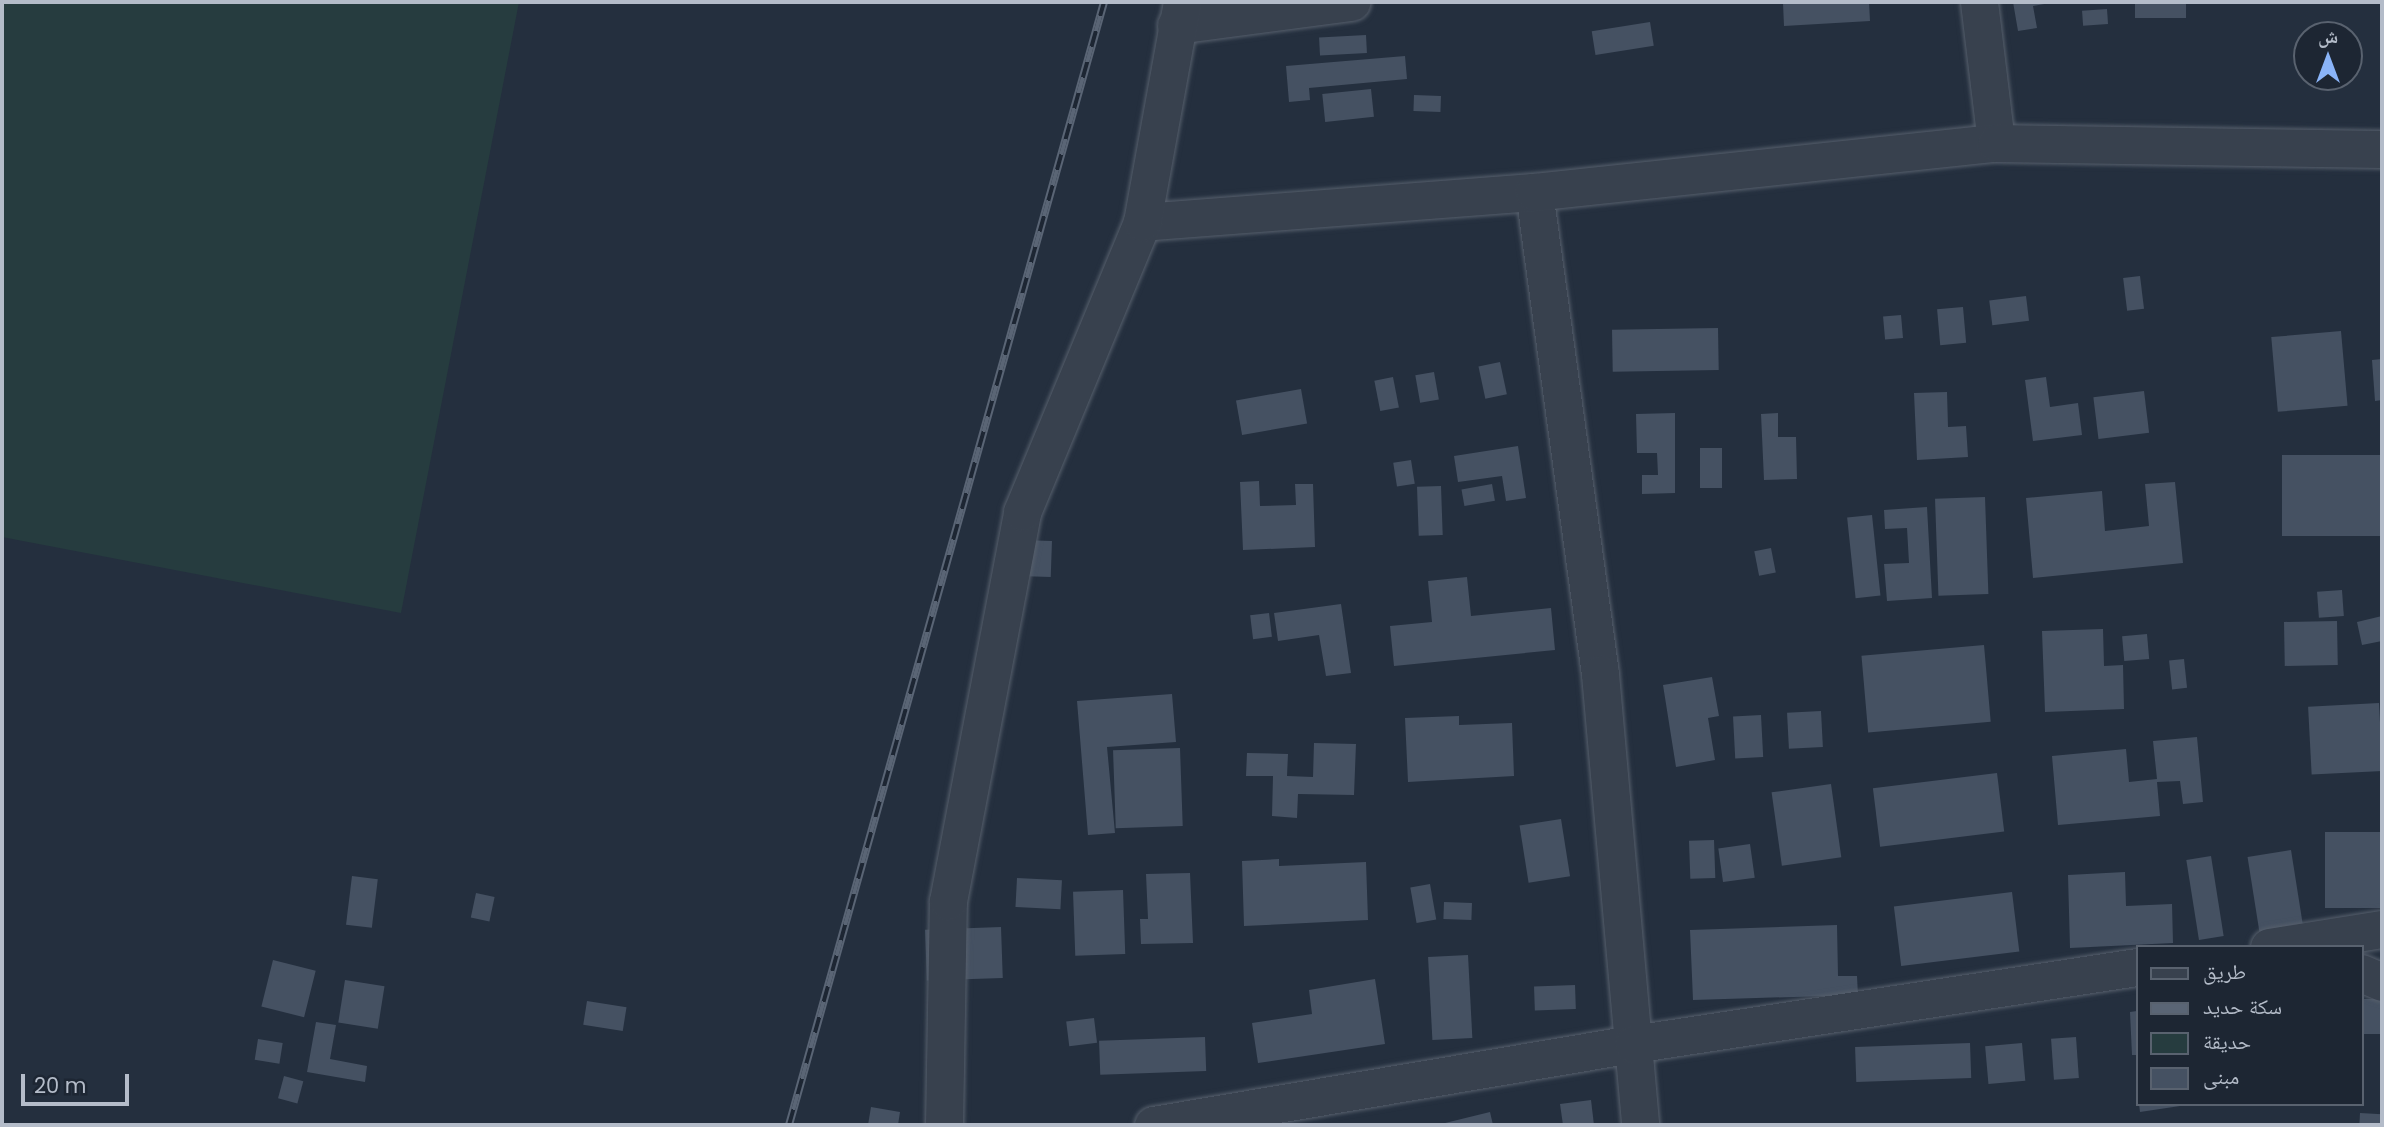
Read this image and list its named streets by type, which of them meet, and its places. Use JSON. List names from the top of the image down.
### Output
{
  "legend": [
    "طريق",
    "سكة حديد",
    "حديقة",
    "مبنى"
  ],
  "scale_bar": "20 m",
  "north": "top"
}
